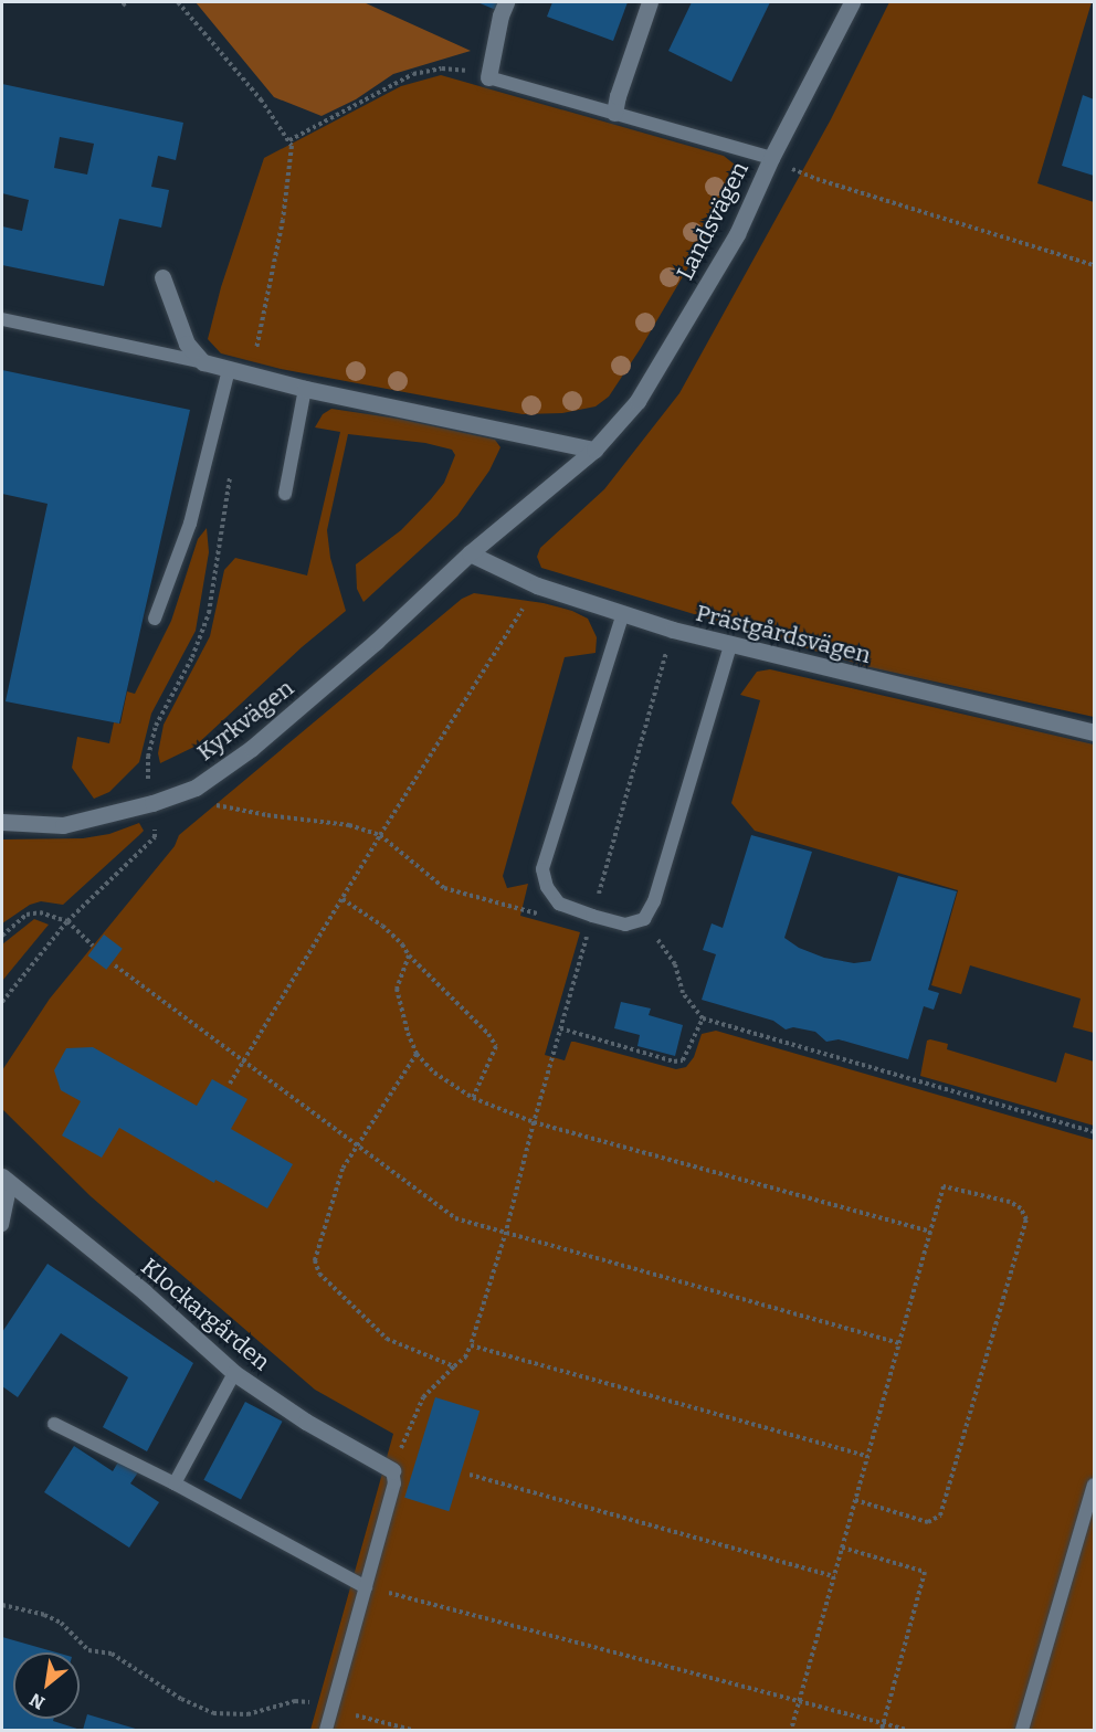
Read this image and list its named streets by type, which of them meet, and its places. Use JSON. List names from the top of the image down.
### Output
{
  "streets": {
    "street": [
      "Landsvägen",
      "Prästgårdsvägen",
      "Kyrkvägen",
      "Klockargården"
    ]
  },
  "crossings": [
    ["Landsvägen", "Prästgårdsvägen"],
    ["Landsvägen", "Kyrkvägen"],
    ["Prästgårdsvägen", "Kyrkvägen"]
  ],
  "north": "bottom left"
}
